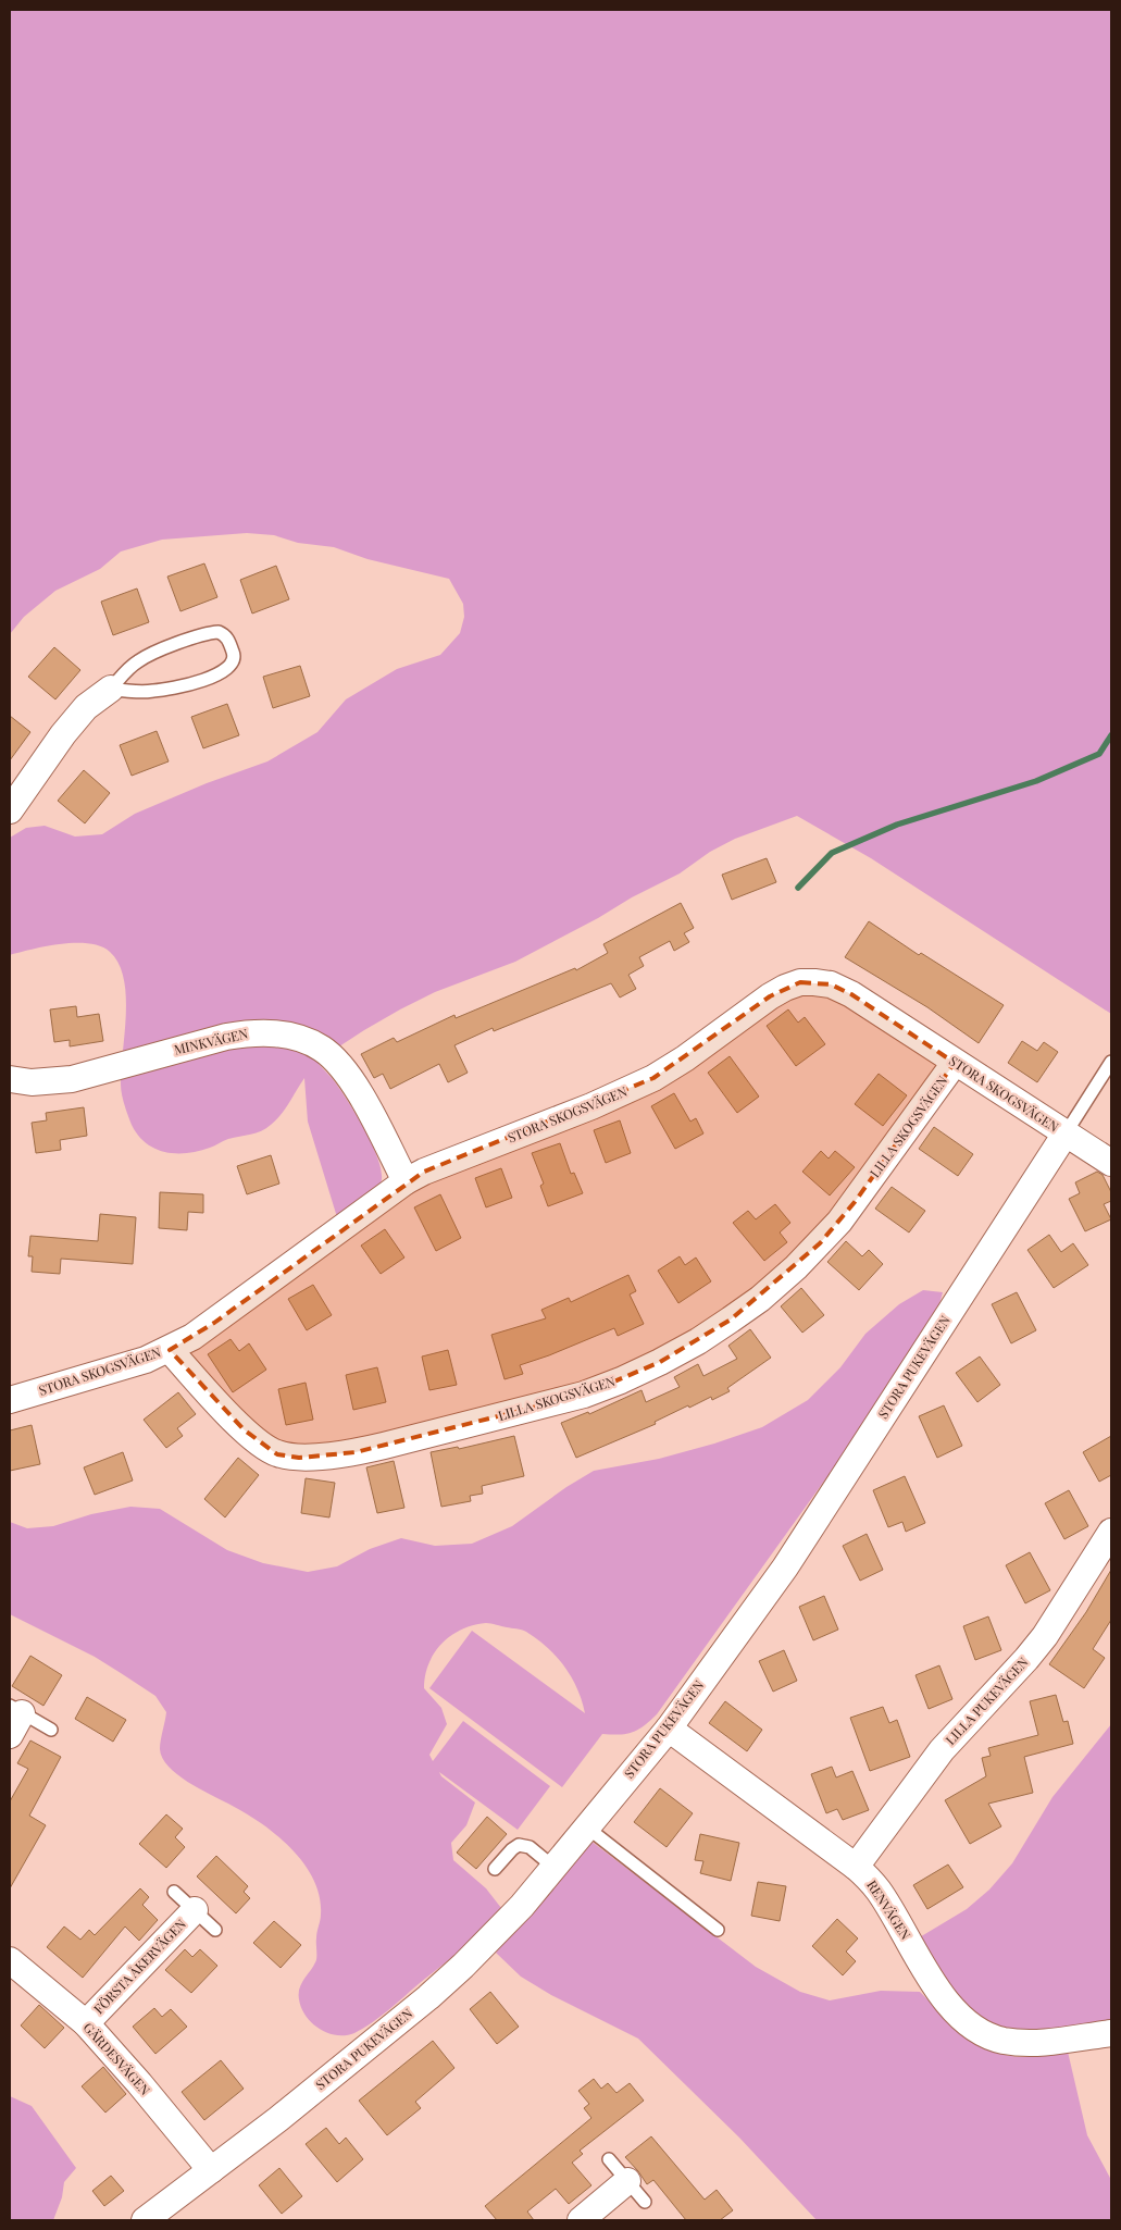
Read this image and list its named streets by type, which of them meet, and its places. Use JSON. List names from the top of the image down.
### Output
{
  "streets": {
    "street": [
      "MINKVÄGEN",
      "STORA SKOGSVÄGEN",
      "LILLA SKOGSVÄGEN",
      "STORA PUKEVÄGEN",
      "LILLA PUKEVÄGEN",
      "RENVÄGEN",
      "FÖRSTA ÅKERVÄGEN",
      "GÄRDESVÄGEN"
    ]
  },
  "crossings": [
    ["MINKVÄGEN", "STORA SKOGSVÄGEN"],
    ["STORA SKOGSVÄGEN", "LILLA SKOGSVÄGEN"],
    ["STORA SKOGSVÄGEN", "STORA PUKEVÄGEN"],
    ["STORA PUKEVÄGEN", "RENVÄGEN"],
    ["STORA PUKEVÄGEN", "GÄRDESVÄGEN"],
    ["LILLA PUKEVÄGEN", "RENVÄGEN"],
    ["FÖRSTA ÅKERVÄGEN", "GÄRDESVÄGEN"]
  ]
}
